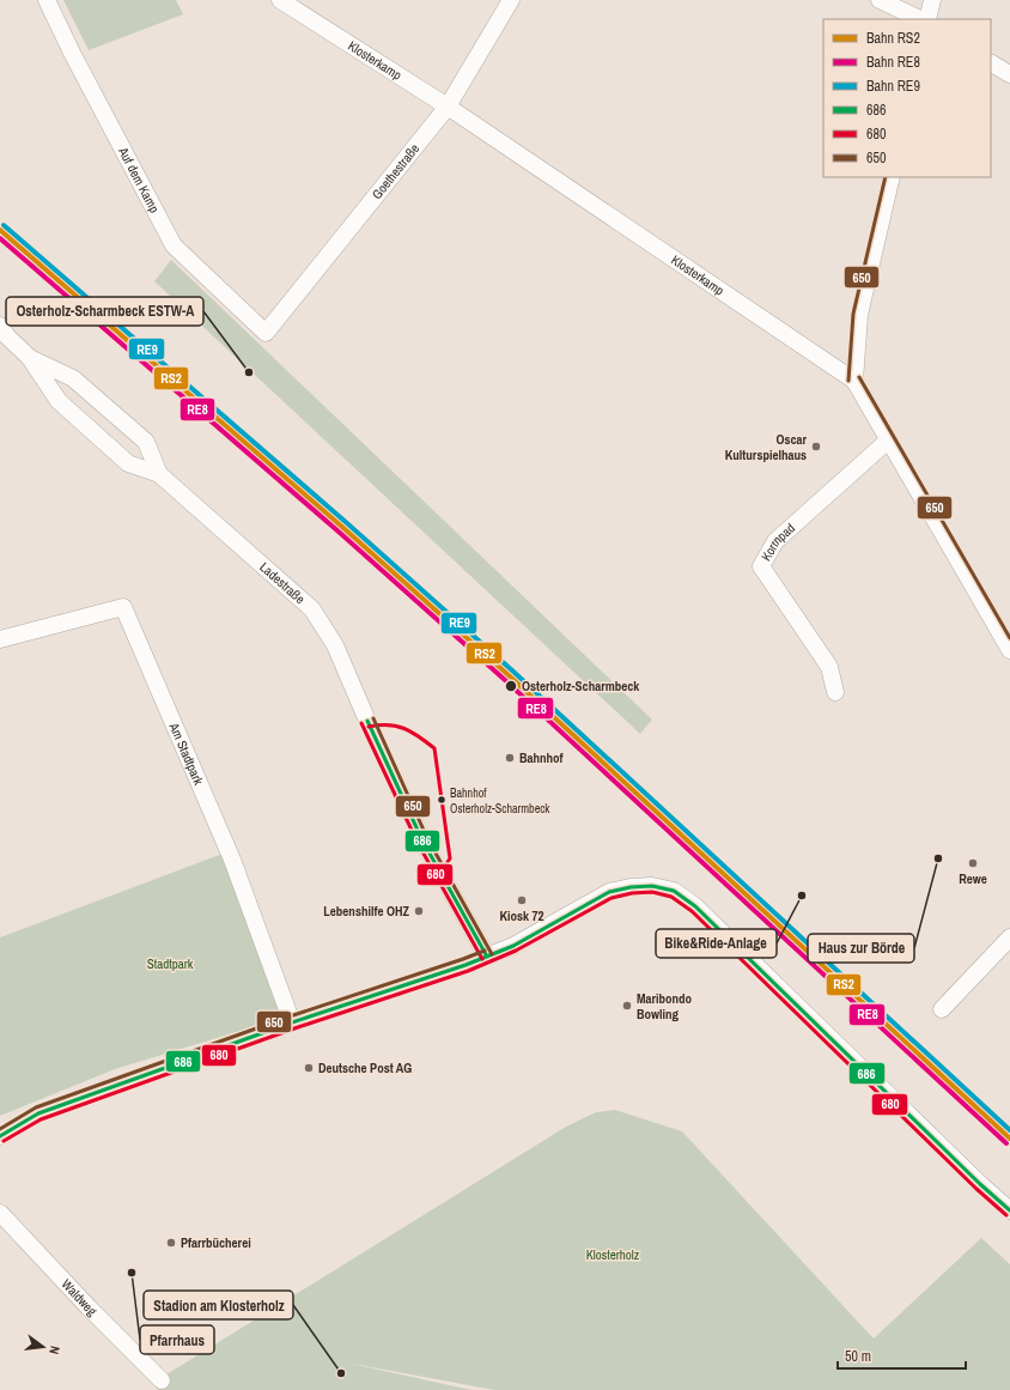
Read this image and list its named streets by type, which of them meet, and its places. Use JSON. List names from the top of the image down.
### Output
{
  "streets": {
    "street": [
      "Klosterkamp",
      "Goethestraße",
      "Auf dem Kamp",
      "Korrnpad",
      "Ladestraße",
      "Am Stadtpark",
      "Waldweg"
    ]
  },
  "crossings": [
    ["Klosterkamp", "Goethestraße"],
    ["Klosterkamp", "Korrnpad"],
    ["Goethestraße", "Auf dem Kamp"]
  ],
  "parks": ["Stadtpark", "Klosterholz"],
  "places": [
    "Osterholz-Scharmbeck ESTW-A",
    "Oscar Kulturspielhaus",
    "Osterholz-Scharmbeck",
    "Bahnhof",
    "Bahnhof Osterholz-Scharmbeck",
    "Haus zur Börde",
    "Rewe",
    "Bike&Ride-Anlage",
    "Kiosk 72",
    "Lebenshilfe OHZ",
    "Maribondo Bowling",
    "Deutsche Post AG",
    "Pfarrbücherei",
    "Pfarrhaus",
    "Stadion am Klosterholz"
  ],
  "lines": [
    "transit line 650",
    "rail line RE9",
    "rail line RS2",
    "rail line RE8",
    "transit line 686",
    "transit line 680"
  ],
  "legend": [
    "Bahn RS2",
    "Bahn RE8",
    "Bahn RE9",
    "686",
    "680",
    "650"
  ],
  "scale_bar": "50 m",
  "north": "right"
}
